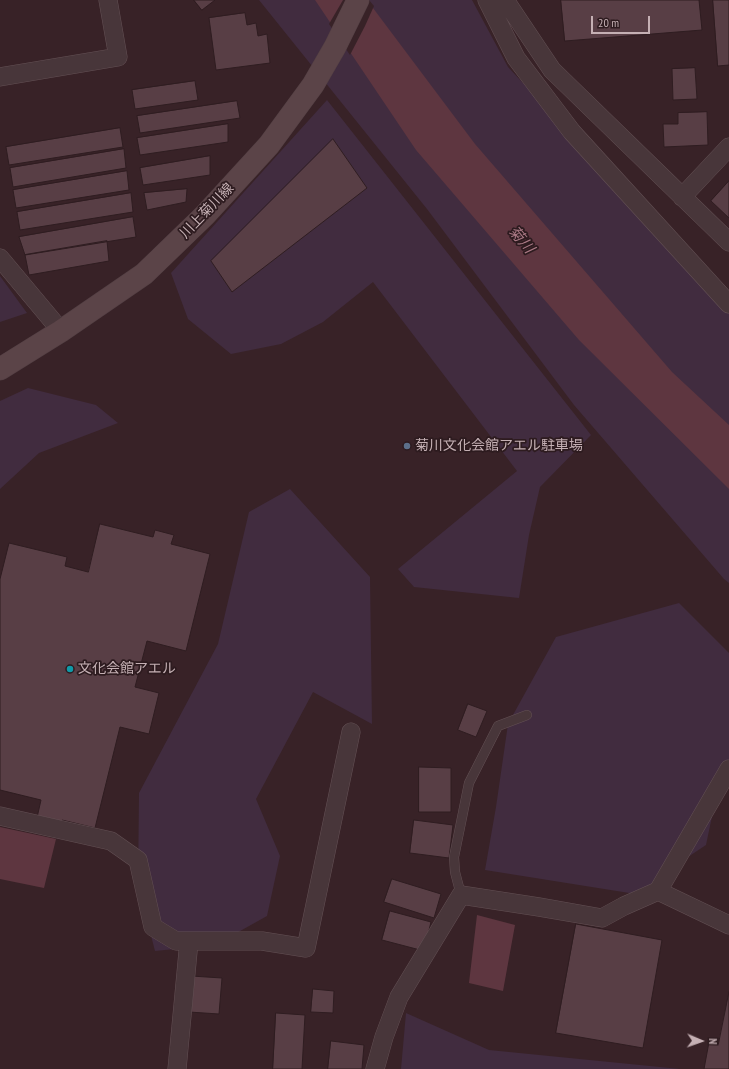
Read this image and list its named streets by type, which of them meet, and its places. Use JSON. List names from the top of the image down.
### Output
{
  "streets": {
    "main road": ["川上菊川線"]
  },
  "water": ["菊川"],
  "places": ["菊川文化会館アエル駐車場", "文化会館アエル"],
  "scale_bar": "20 m",
  "north": "right"
}
